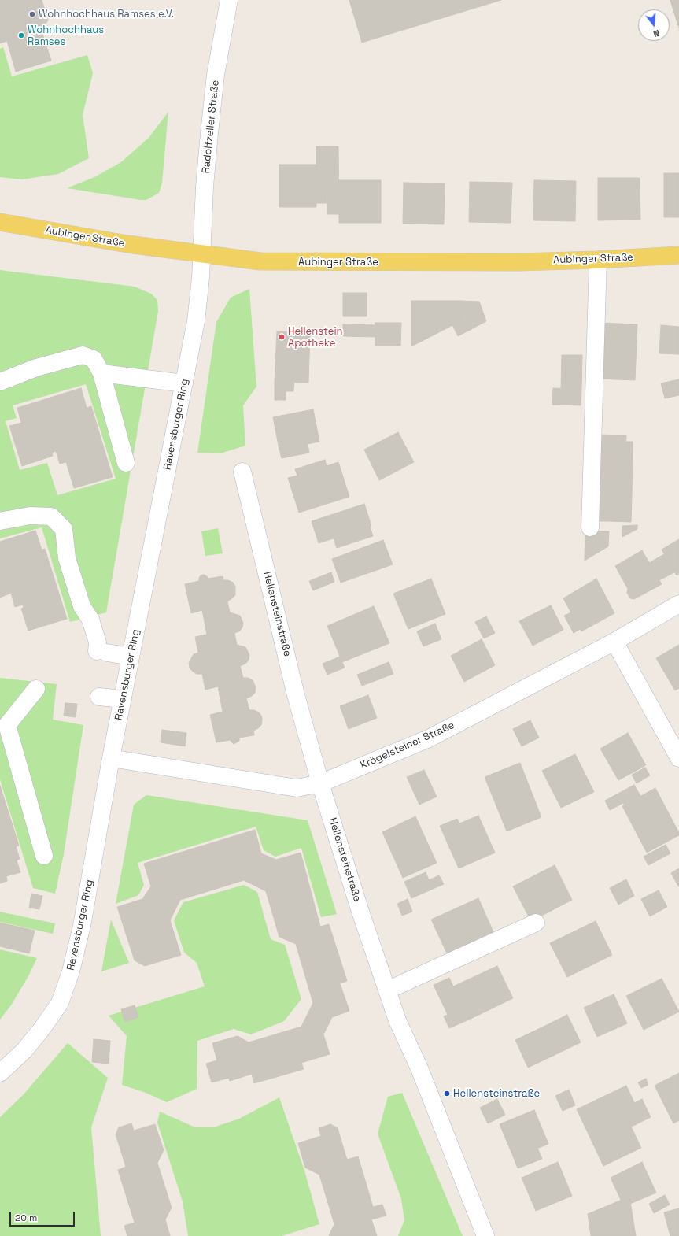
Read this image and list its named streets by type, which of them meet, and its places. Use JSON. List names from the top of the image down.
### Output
{
  "streets": {
    "main road": ["Aubinger Straße"],
    "street": [
      "Radolfzeller Straße",
      "Ravensburger Ring",
      "Hellensteinstraße",
      "Krögelsteiner Straße"
    ]
  },
  "crossings": [
    ["Radolfzeller Straße", "Aubinger Straße"],
    ["Radolfzeller Straße", "Ravensburger Ring"],
    ["Aubinger Straße", "Ravensburger Ring"],
    ["Ravensburger Ring", "Krögelsteiner Straße"],
    ["Hellensteinstraße", "Krögelsteiner Straße"]
  ],
  "places": [
    "Wohnhochhaus Ramses e.V.",
    "Wohnhochhaus Ramses",
    "Hellenstein Apotheke",
    "Hellensteinstraße"
  ],
  "scale_bar": "20 m",
  "north": "bottom"
}
